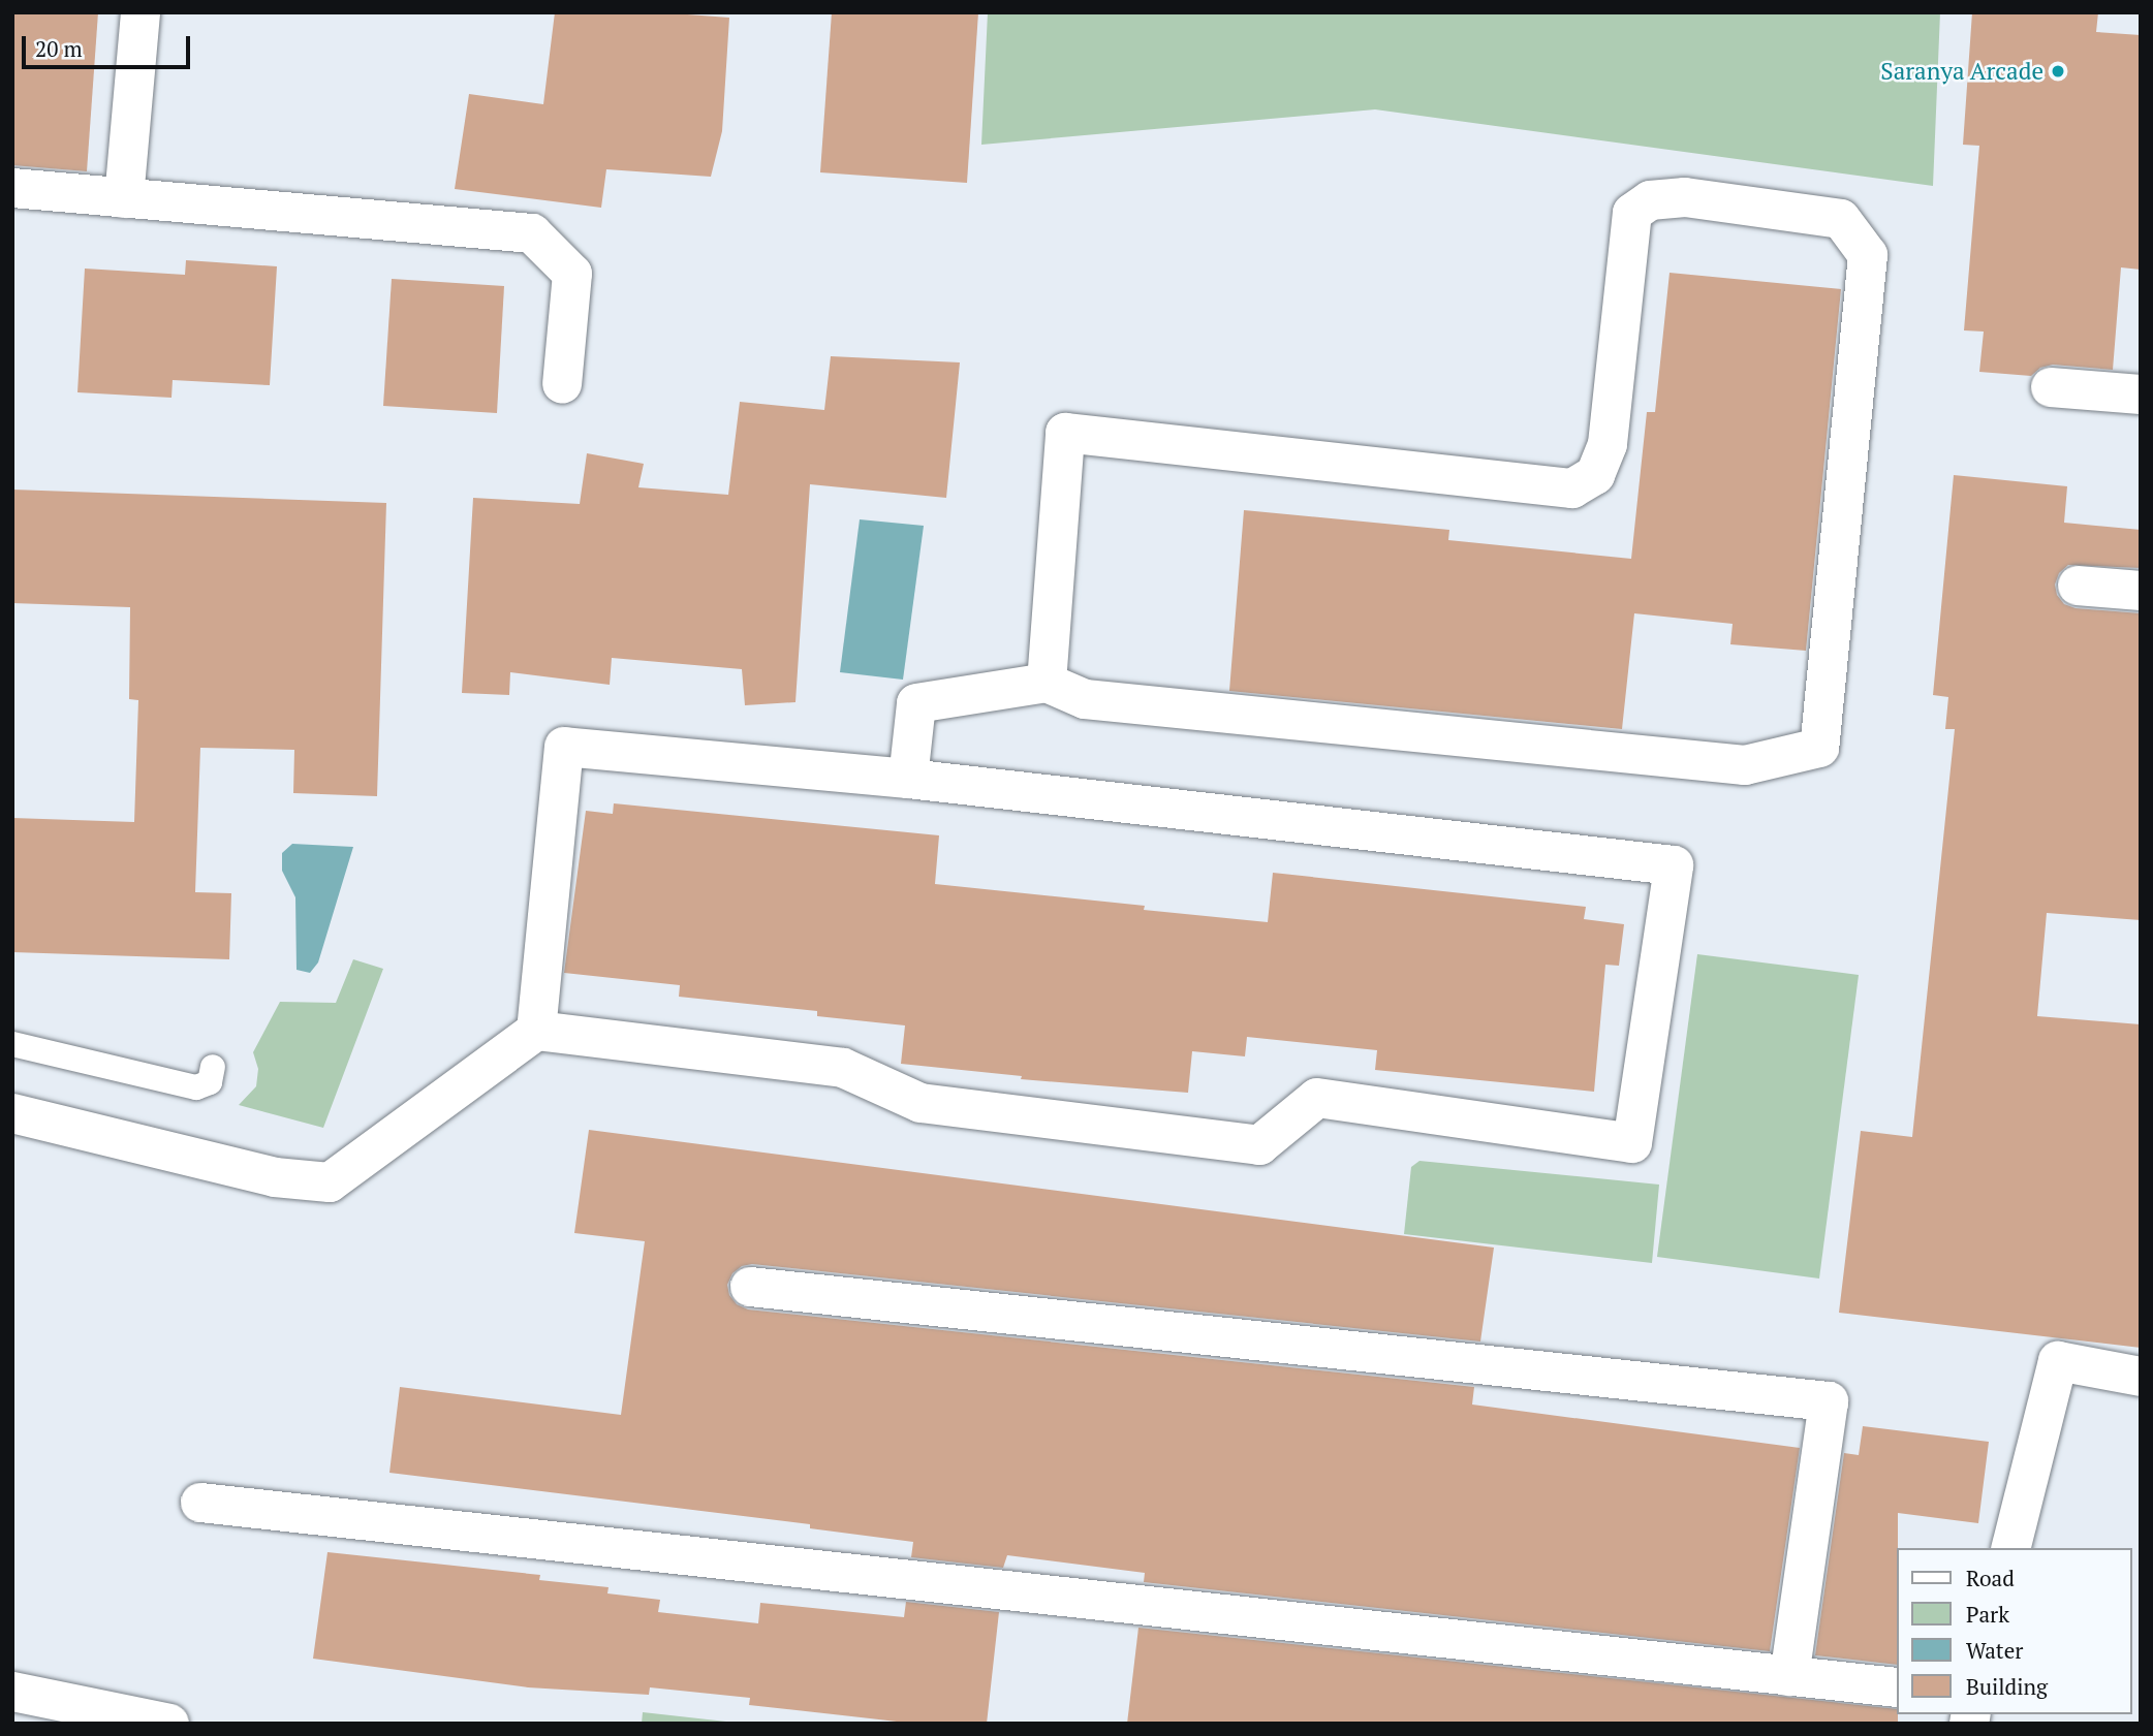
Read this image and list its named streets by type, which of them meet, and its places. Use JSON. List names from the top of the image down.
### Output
{
  "places": ["Saranya Arcade"],
  "legend": [
    "Road",
    "Park",
    "Water",
    "Building"
  ],
  "scale_bar": "20 m"
}
